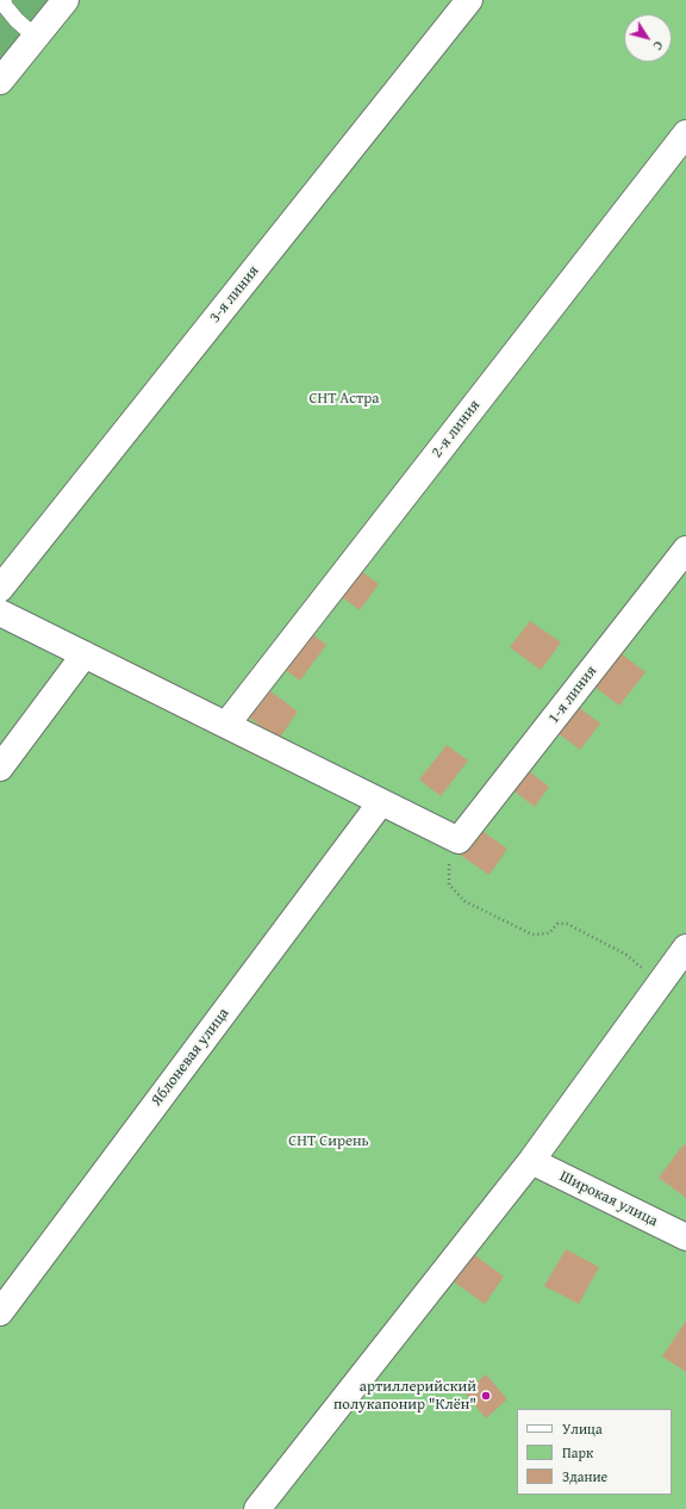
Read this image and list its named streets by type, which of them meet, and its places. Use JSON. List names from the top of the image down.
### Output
{
  "streets": {
    "street": [
      "3-я линия",
      "2-я линия",
      "1-я линия",
      "Яблоневая улица",
      "Широкая улица"
    ]
  },
  "parks": ["СНТ Астра", "СНТ Сирень"],
  "places": ["артиллерийский полукапонир \"Клён\""],
  "legend": ["Улица", "Парк", "Здание"],
  "north": "bottom right"
}
